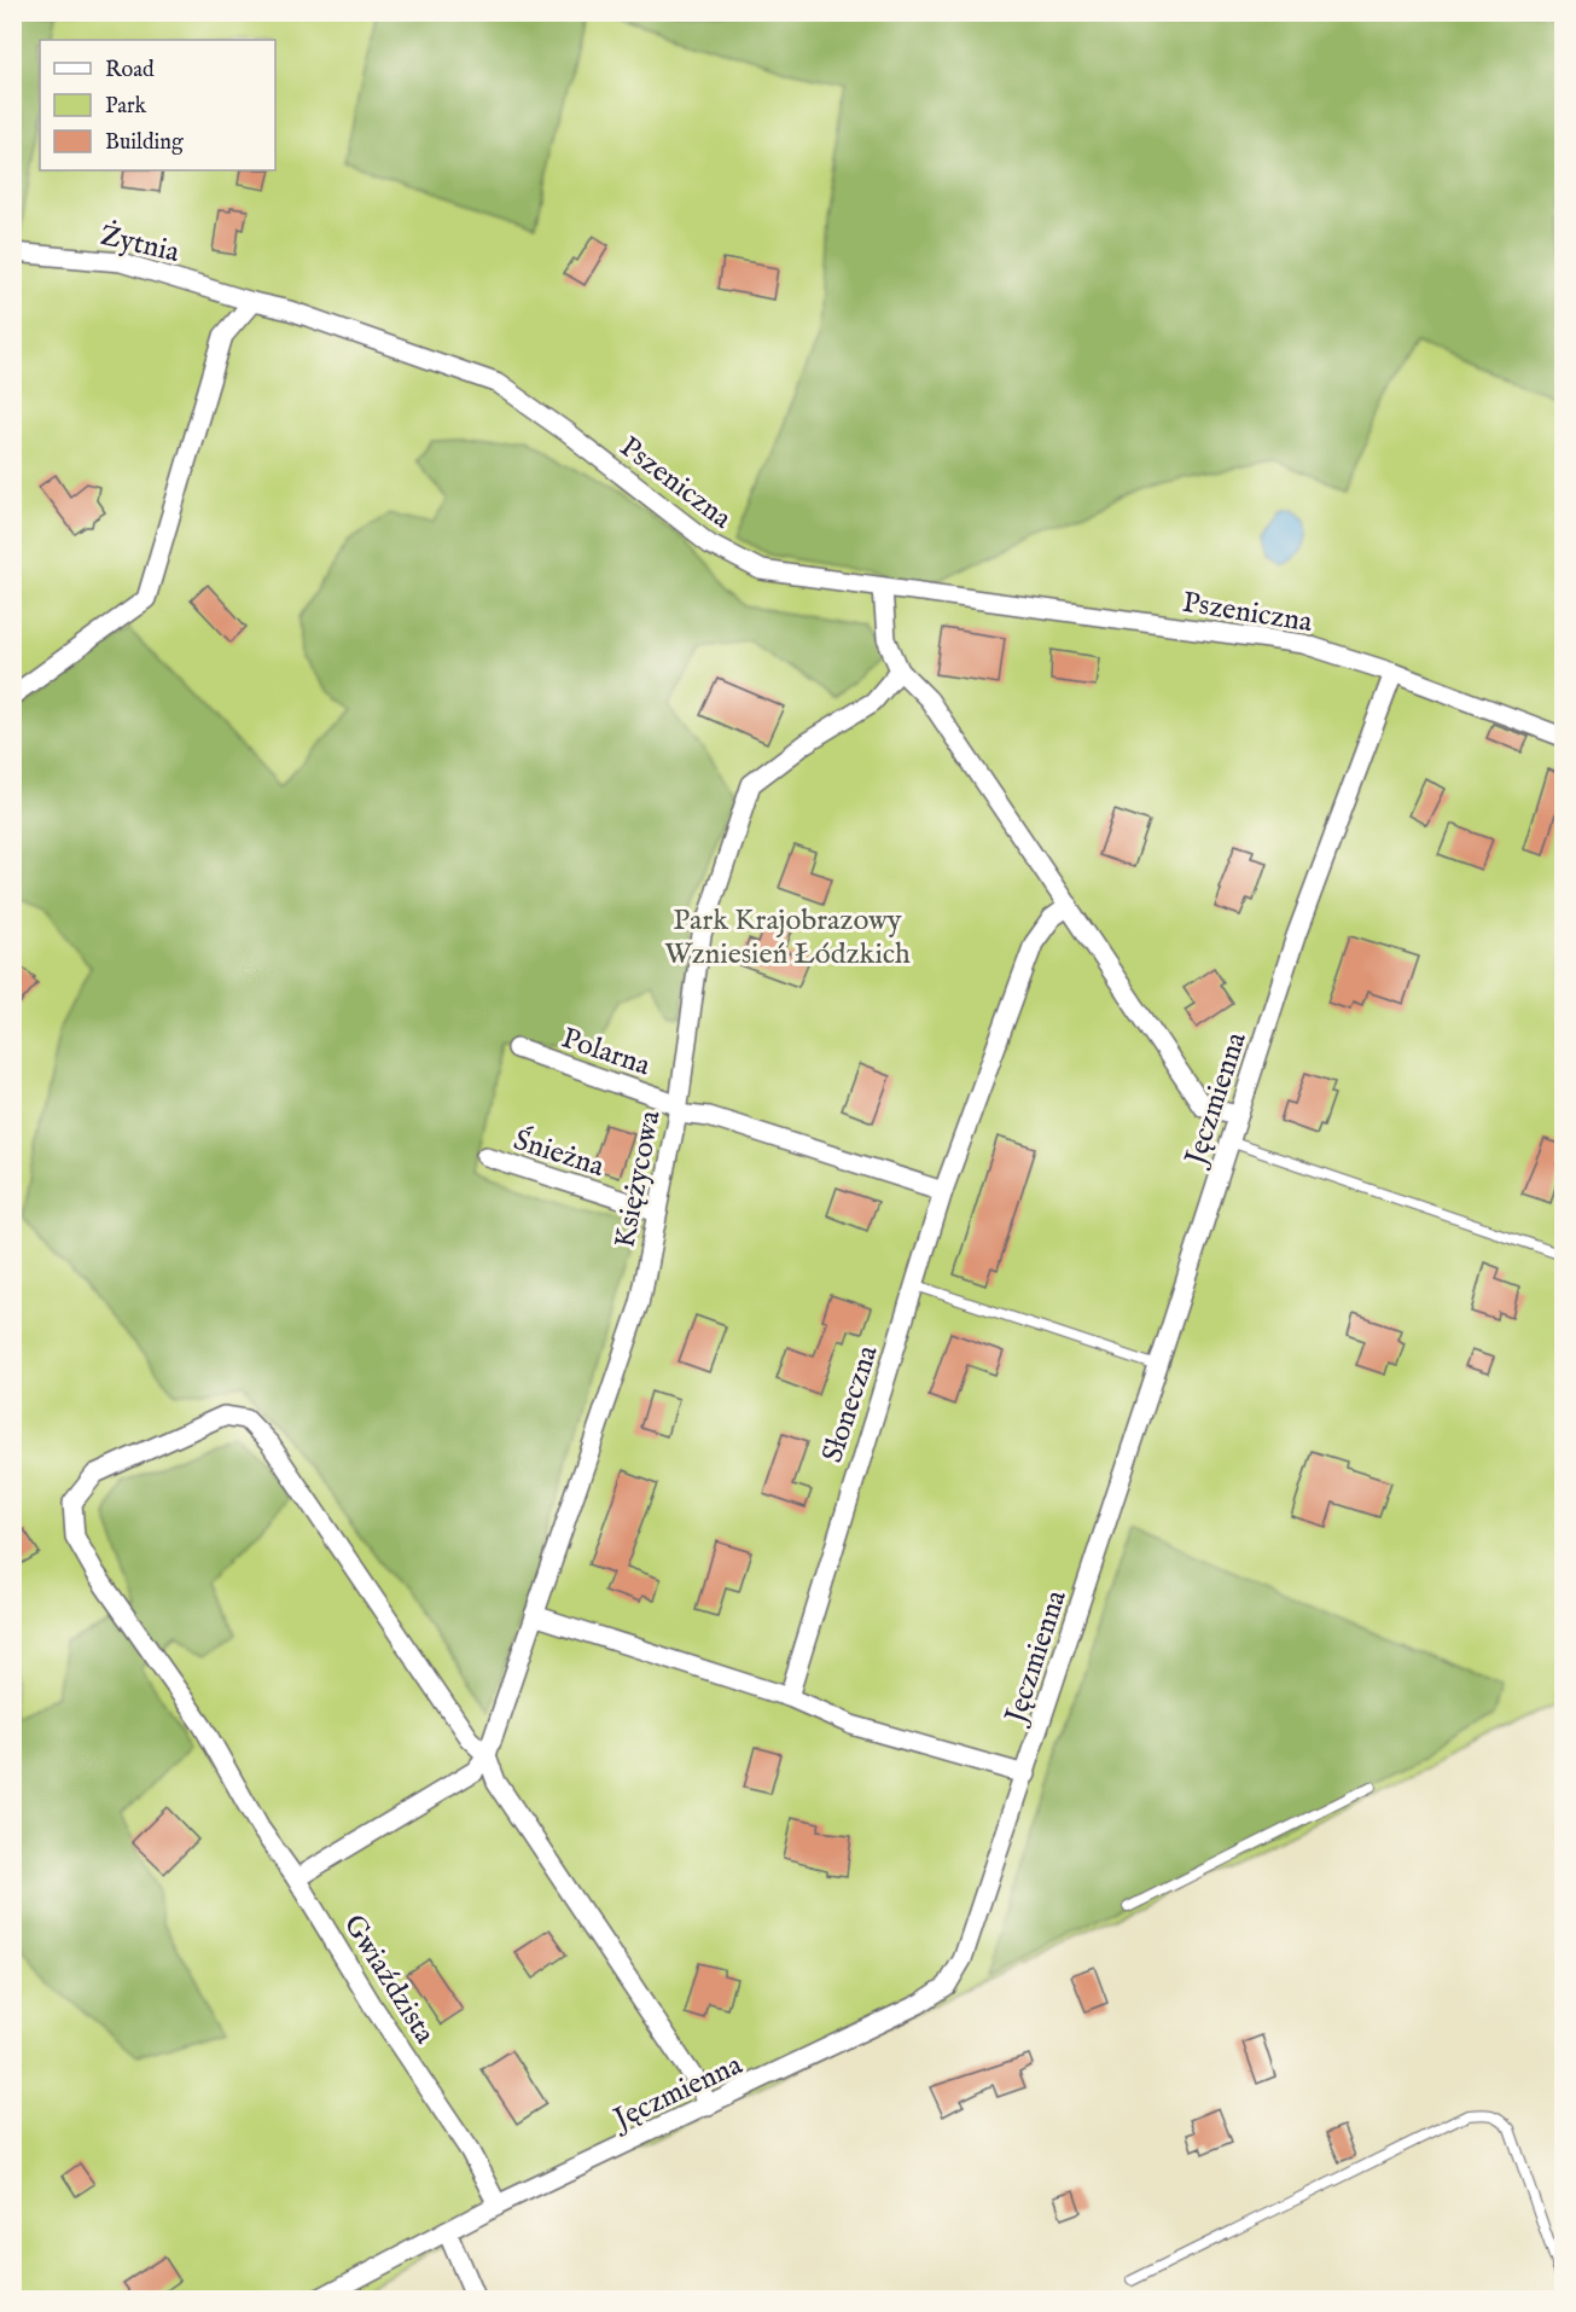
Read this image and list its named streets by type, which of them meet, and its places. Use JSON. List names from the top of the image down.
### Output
{
  "streets": {
    "street": [
      "Żytnia",
      "Pszeniczna",
      "Polarna",
      "Jęczmienna",
      "Śnieżna",
      "Księżycowa",
      "Słoneczna",
      "Gwiaździsta"
    ]
  },
  "crossings": [
    ["Żytnia", "Pszeniczna"],
    ["Pszeniczna", "Jęczmienna"],
    ["Polarna", "Księżycowa"],
    ["Polarna", "Słoneczna"],
    ["Jęczmienna", "Gwiaździsta"],
    ["Śnieżna", "Księżycowa"],
    ["Księżycowa", "Gwiaździsta"]
  ],
  "parks": ["Park Krajobrazowy Wzniesień Łódzkich"],
  "legend": ["Road", "Park", "Building"]
}
